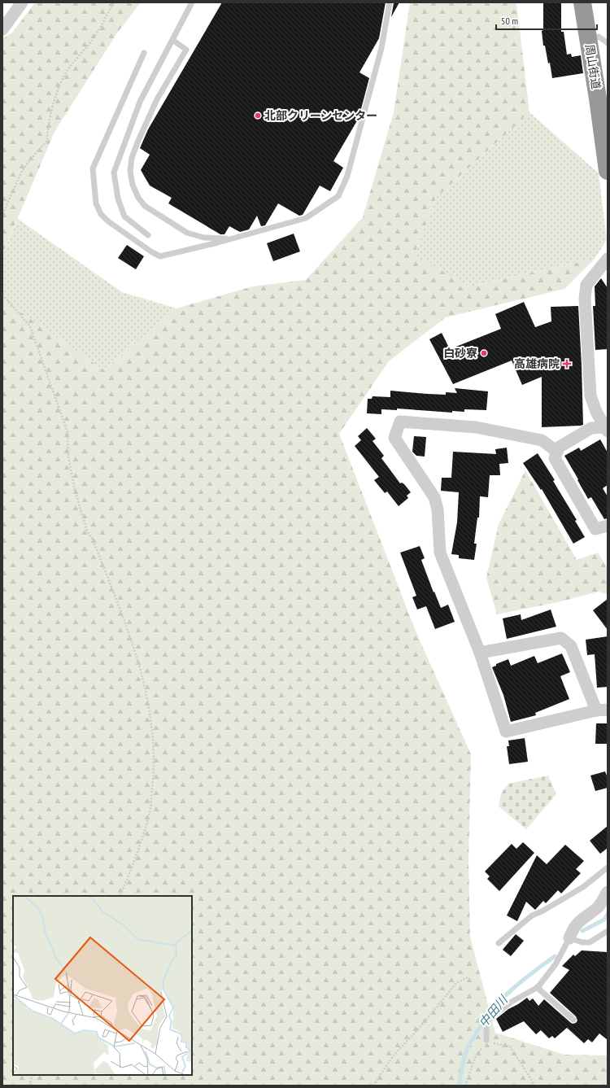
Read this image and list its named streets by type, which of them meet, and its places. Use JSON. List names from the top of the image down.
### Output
{
  "streets": {
    "highway": ["周山街道"]
  },
  "water": ["中田川"],
  "places": {
    "other": ["北部クリーンセンター", "白砂寮"],
    "health": ["高雄病院"]
  },
  "scale_bar": "50 m"
}
